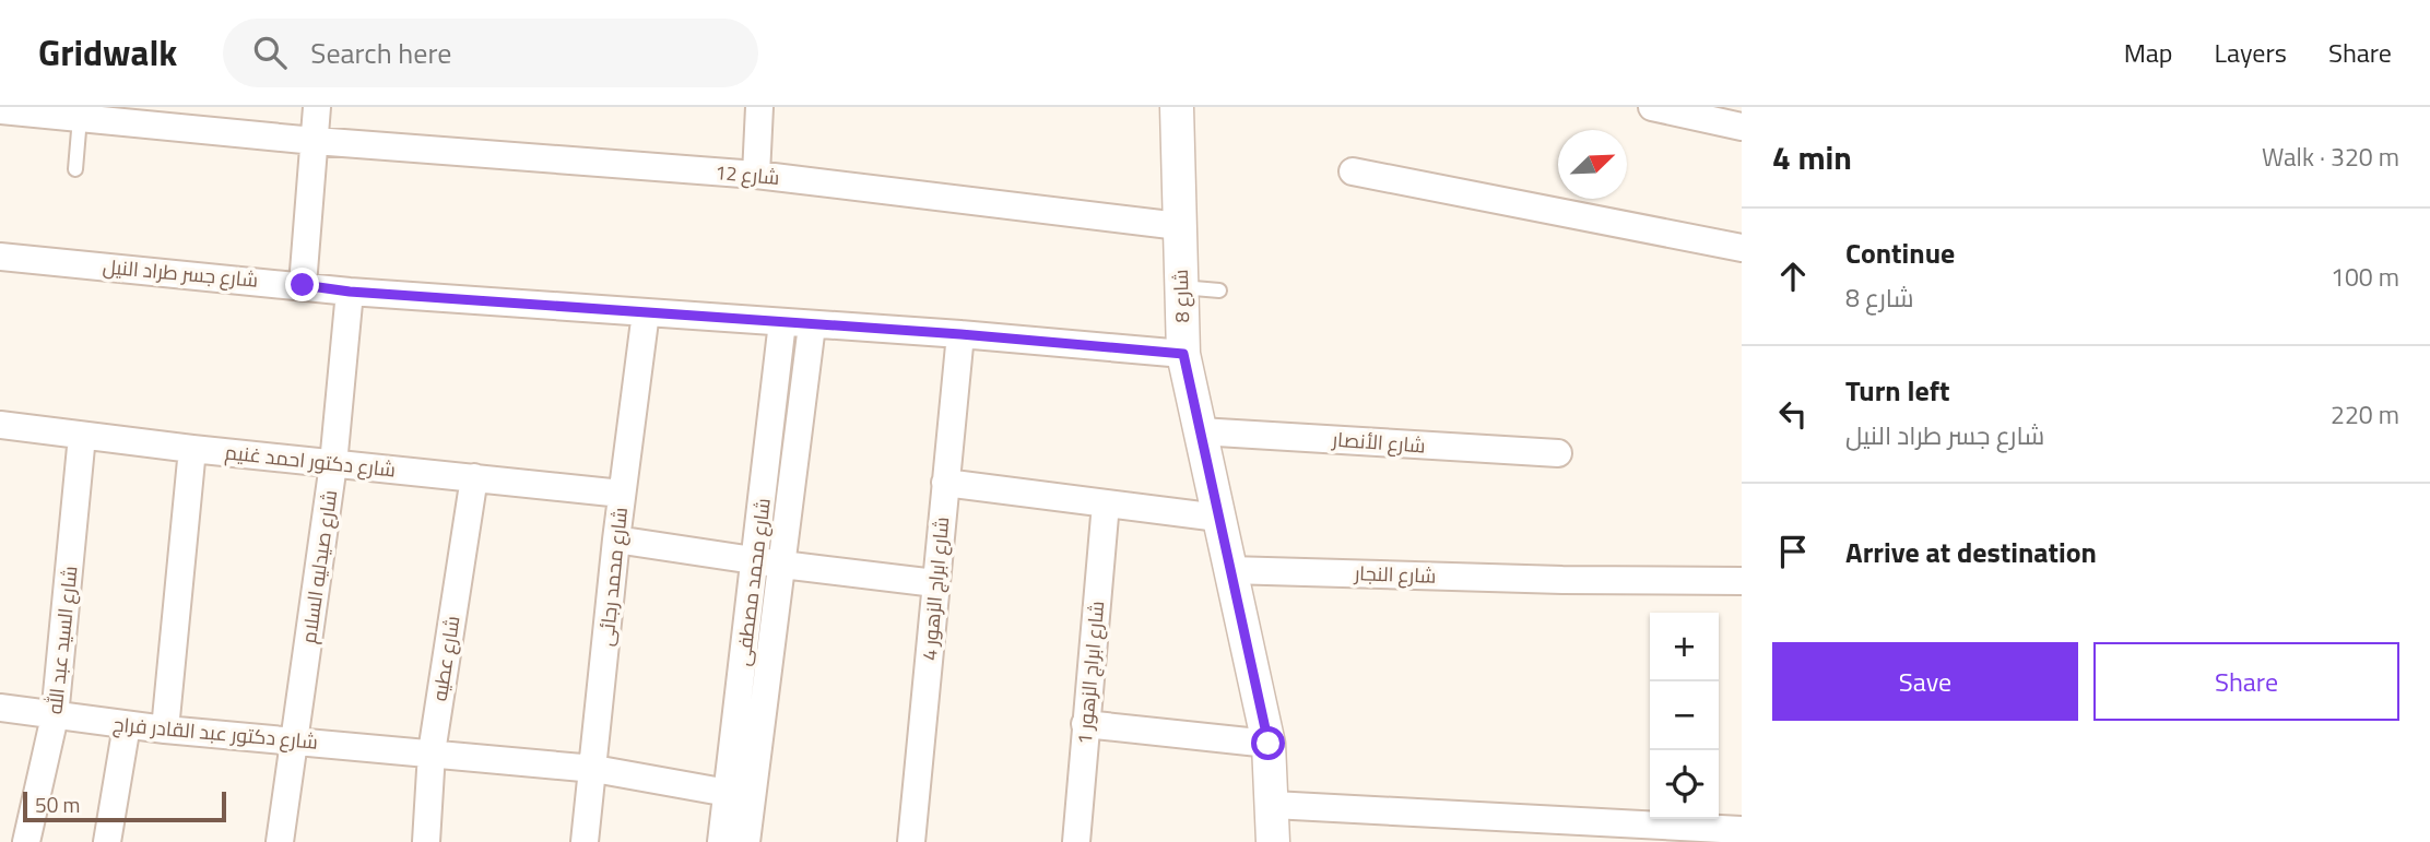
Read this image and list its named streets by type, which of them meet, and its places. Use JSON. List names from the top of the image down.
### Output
{
  "streets": {
    "street": [
      "شارع 12",
      "شارع جسر طراد النيل",
      "شارع 8",
      "شارع الأنصار",
      "شارع دكتور احمد غنيم",
      "شارع صيدليه السلام",
      "شارع النجار",
      "شارع محمد رجائى",
      "شارع محمد مصطفى",
      "شارع ابراج الزهور 4",
      "شارع السيد عبد الله",
      "شارع عطيه",
      "شارع ابراج الزهور 1",
      "شارع دكتور عبد القادر فراج"
    ]
  },
  "crossings": [
    ["شارع 12", "شارع 8"],
    ["شارع جسر طراد النيل", "شارع 8"],
    ["شارع جسر طراد النيل", "شارع صيدليه السلام"],
    ["شارع جسر طراد النيل", "شارع محمد رجائى"],
    ["شارع جسر طراد النيل", "شارع محمد مصطفى"],
    ["شارع جسر طراد النيل", "شارع ابراج الزهور 4"],
    ["شارع 8", "شارع الأنصار"],
    ["شارع 8", "شارع النجار"],
    ["شارع دكتور احمد غنيم", "شارع صيدليه السلام"],
    ["شارع دكتور احمد غنيم", "شارع محمد رجائى"],
    ["شارع دكتور احمد غنيم", "شارع السيد عبد الله"],
    ["شارع دكتور احمد غنيم", "شارع عطيه"],
    ["شارع صيدليه السلام", "شارع دكتور عبد القادر فراج"],
    ["شارع محمد رجائى", "شارع دكتور عبد القادر فراج"],
    ["شارع محمد مصطفى", "شارع دكتور عبد القادر فراج"],
    ["شارع السيد عبد الله", "شارع دكتور عبد القادر فراج"],
    ["شارع عطيه", "شارع دكتور عبد القادر فراج"]
  ],
  "scale_bar": "50 m",
  "north": "top right",
  "page": {
    "header": "Gridwalk",
    "search": "Search here",
    "nav": ["Map", "Layers", "Share"],
    "heading": ["4 min", "Walk · 320 m"],
    "list": [
      ["Continue", "شارع 8", "100 m"],
      ["Turn left", "شارع جسر طراد النيل", "220 m"],
      "Arrive at destination"
    ],
    "map_buttons": ["+", "−"],
    "buttons": ["Save", "Share"],
    "scale": "50 m"
  }
}
